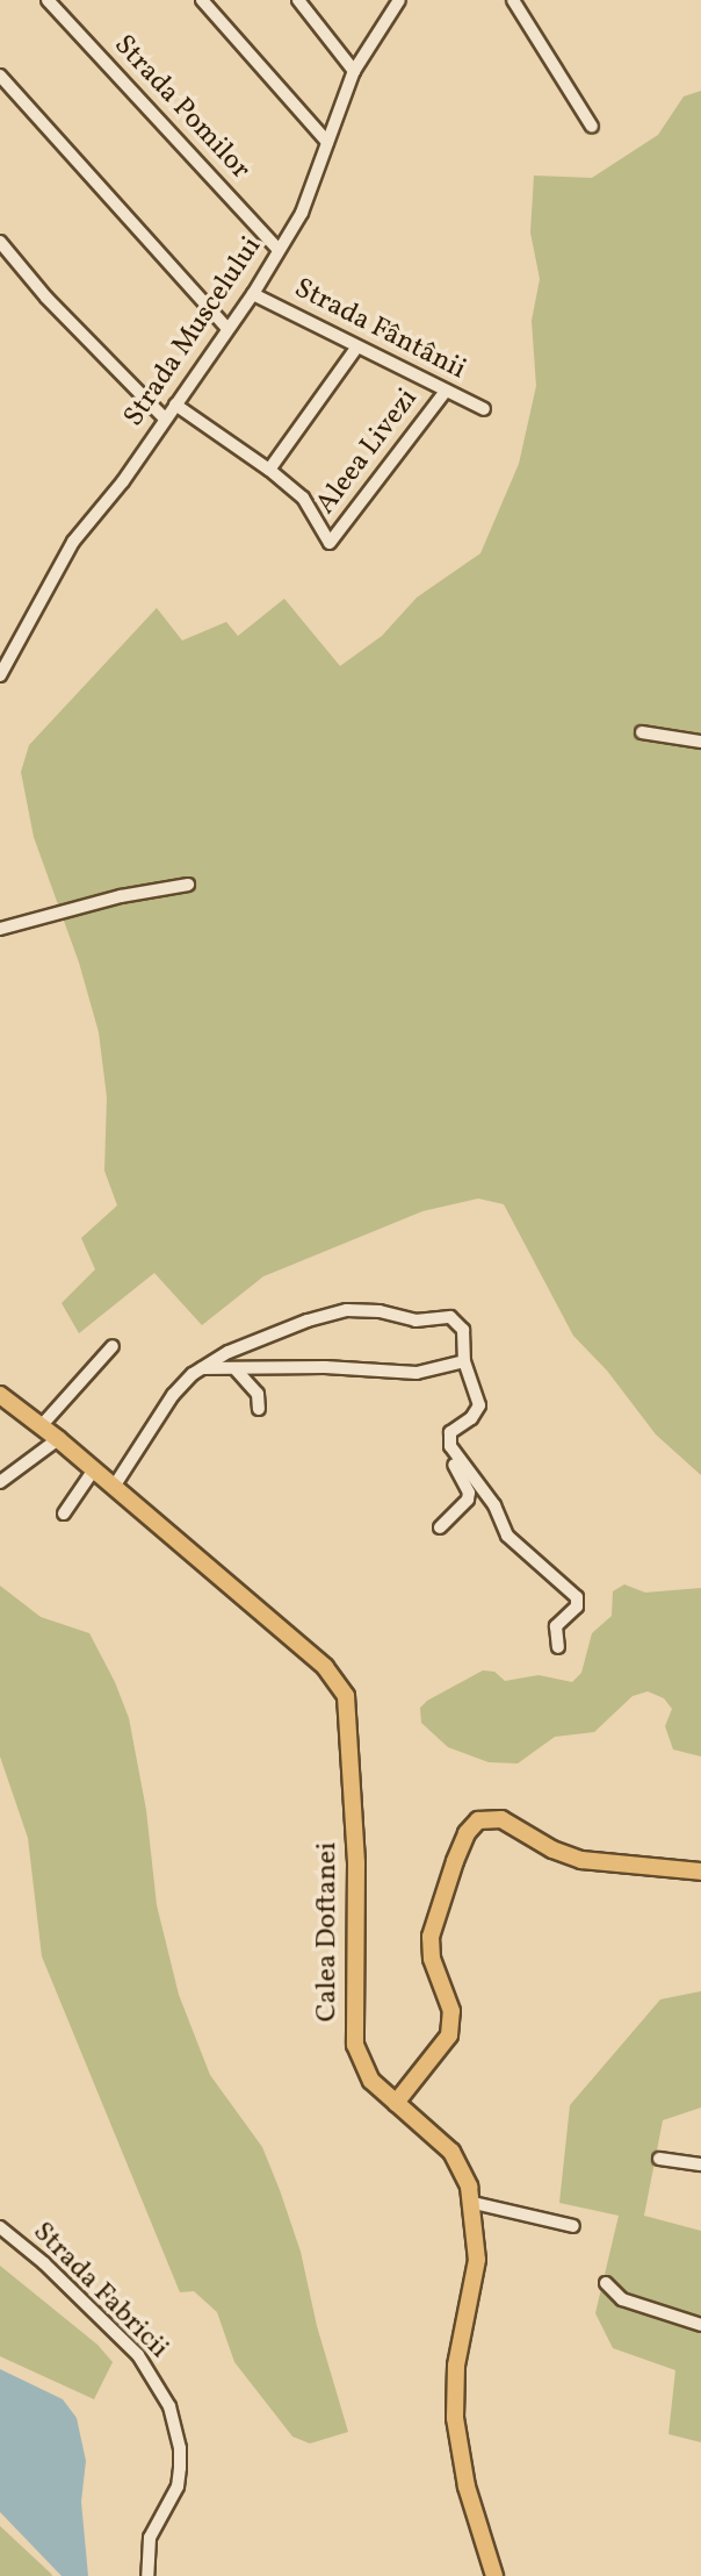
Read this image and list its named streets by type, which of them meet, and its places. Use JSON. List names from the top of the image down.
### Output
{
  "streets": {
    "main road": ["Calea Doftanei"],
    "street": [
      "Strada Pomilor",
      "Strada Fântânii",
      "Strada Muscelului",
      "Aleea Livezi",
      "Strada Fabricii"
    ]
  },
  "crossings": [
    ["Strada Pomilor", "Strada Muscelului"],
    ["Strada Fântânii", "Strada Muscelului"],
    ["Strada Fântânii", "Aleea Livezi"]
  ]
}
